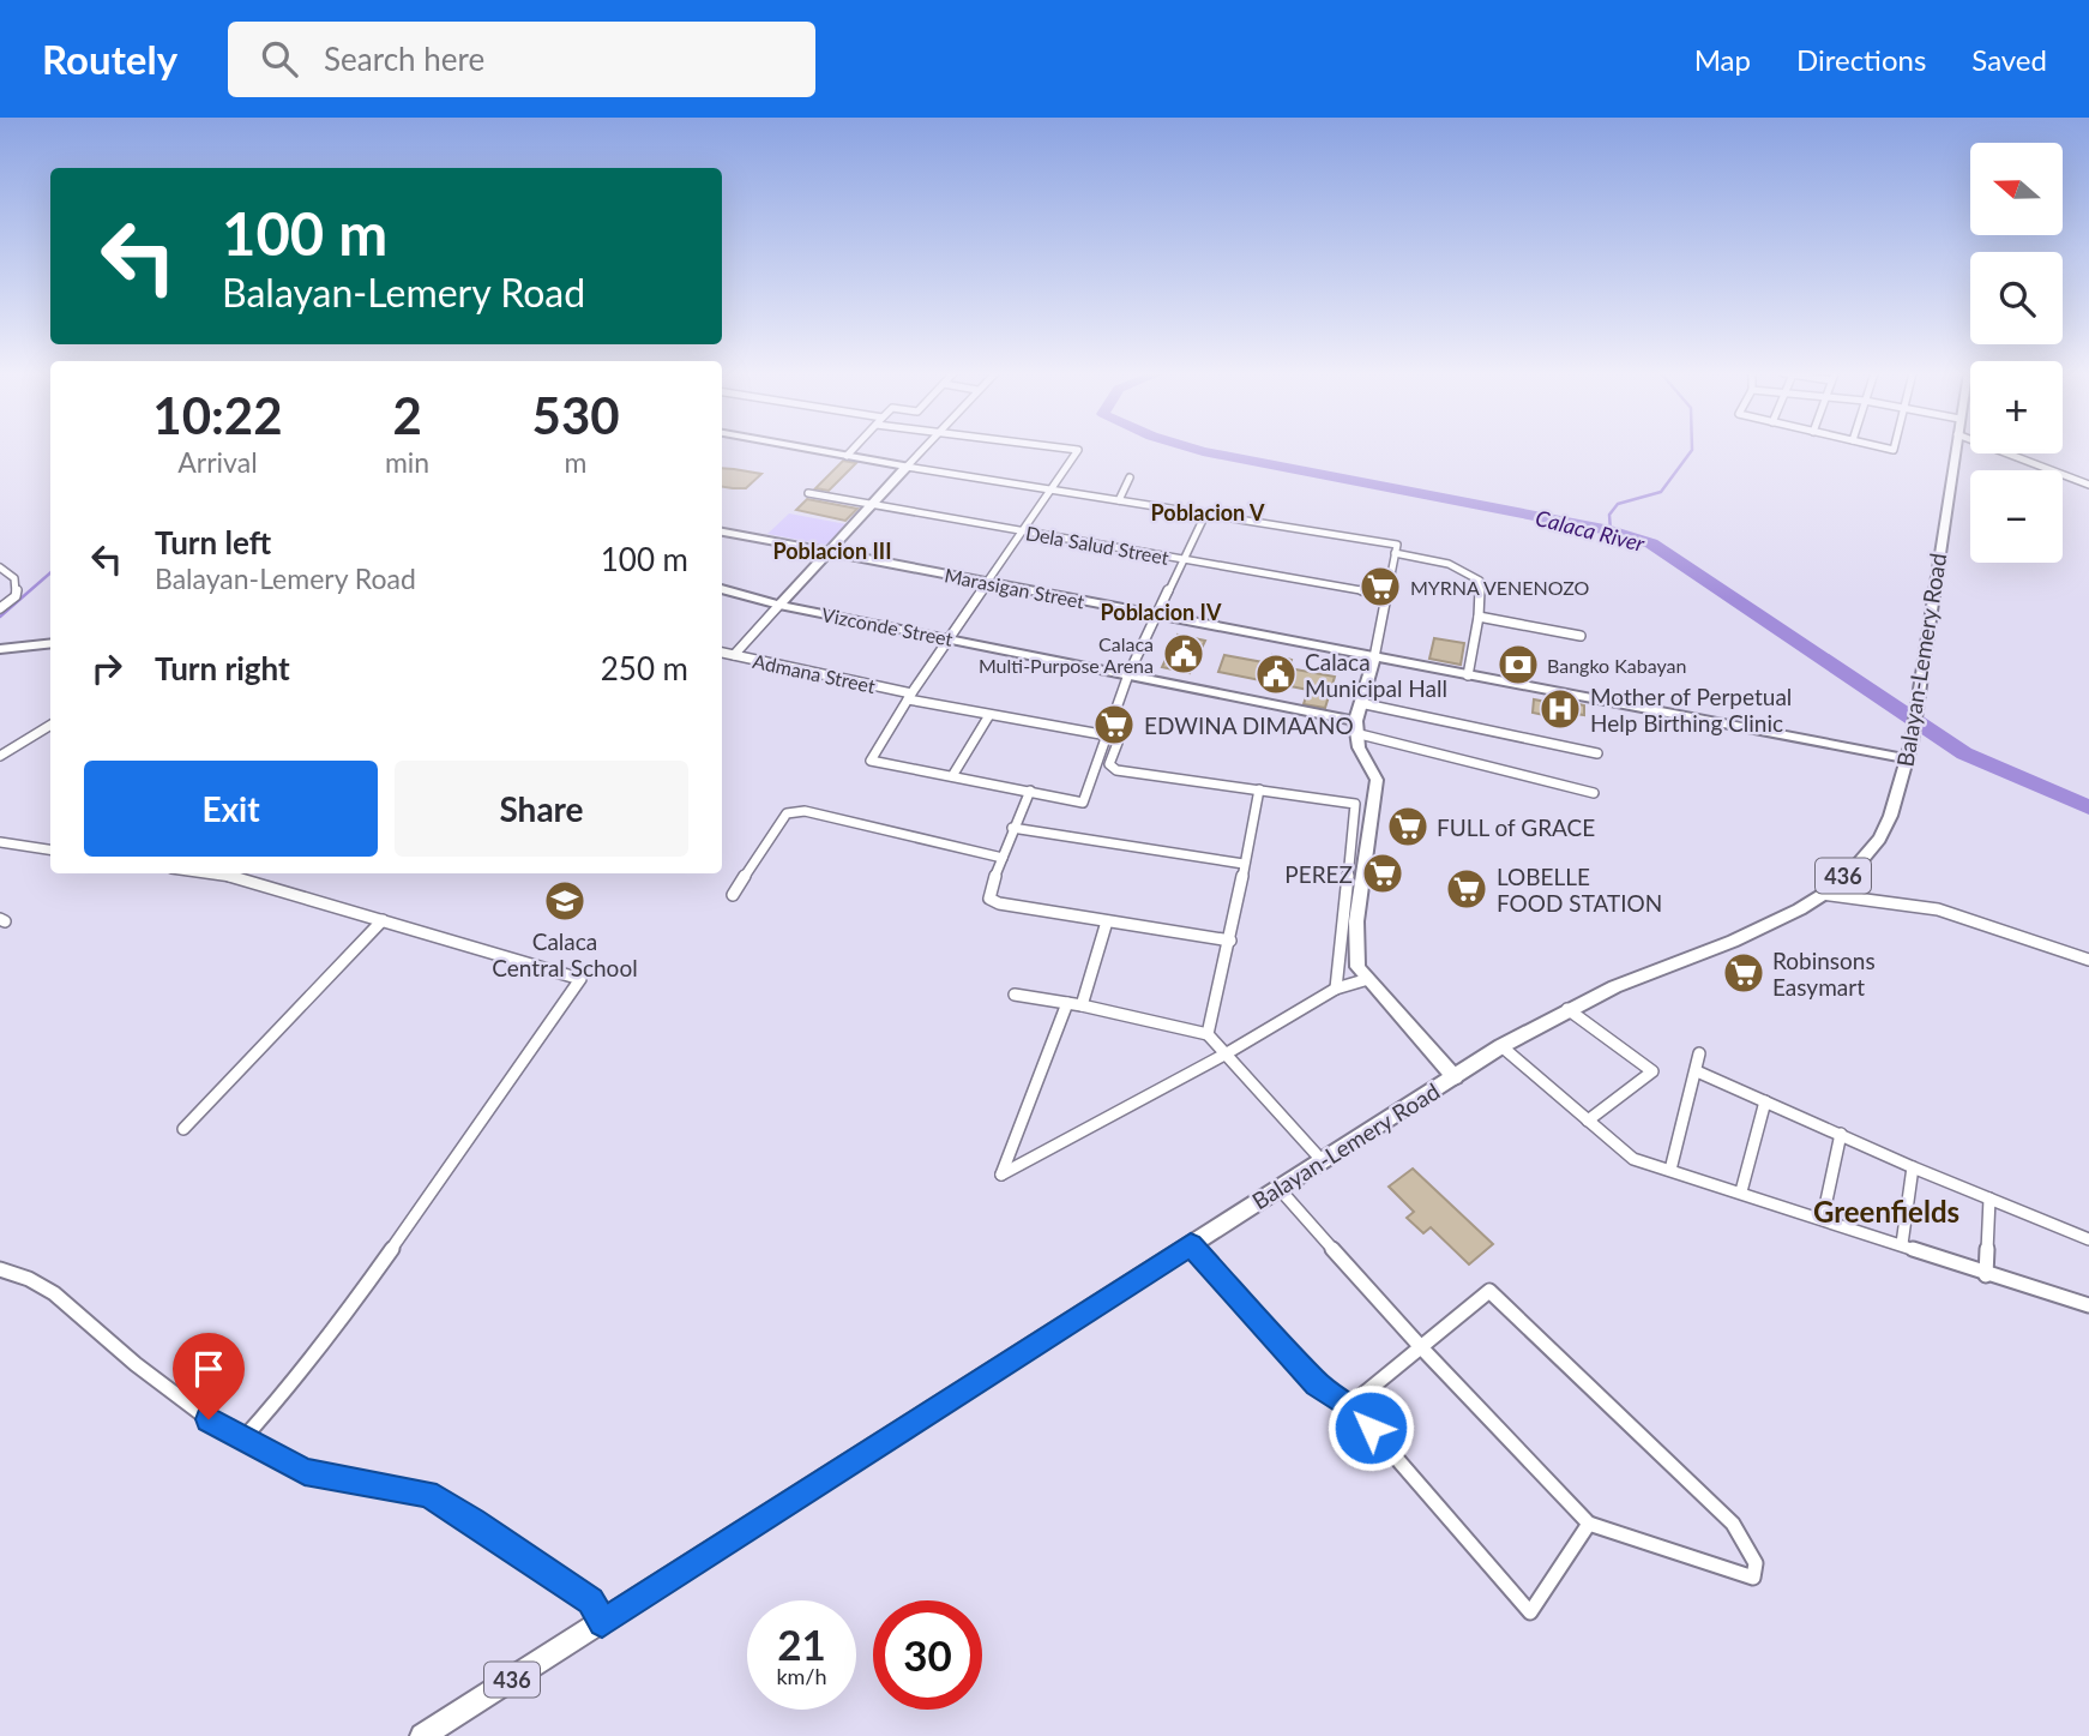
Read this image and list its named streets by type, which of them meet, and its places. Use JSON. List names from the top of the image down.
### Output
{
  "streets": {
    "main road": [
      "Marasigan Street",
      "Vizconde Street",
      "Balayan-Lemery Road",
      "436"
    ],
    "street": ["Dela Salud Street", "Admana Street"]
  },
  "crossings": [
    ["Marasigan Street", "Balayan-Lemery Road"]
  ],
  "districts": [
    "Poblacion V",
    "Poblacion III",
    "Poblacion IV",
    "Greenfields"
  ],
  "water": ["Calaca River"],
  "places": {
    "supermarket": [
      "MYRNA VENENOZO",
      "EDWINA DIMAANO",
      "FULL of GRACE",
      "PEREZ",
      "LOBELLE FOOD STATION",
      "Robinsons Easymart"
    ],
    "public building": ["Calaca Multi-Purpose Arena", "Calaca Municipal Hall"],
    "bank": ["Bangko Kabayan"],
    "hospital": ["Mother of Perpetual Help Birthing Clinic"],
    "school or university": ["Calaca Central School"]
  },
  "north": "left",
  "page": {
    "header": "Routely",
    "search": "Search here",
    "nav": ["Map", "Directions", "Saved"],
    "map_buttons": ["+", "−"],
    "turn": ["100 m", "Balayan-Lemery Road"],
    "eta": [
      "10:22",
      "Arrival",
      "2",
      "min",
      "530",
      "m"
    ],
    "list": [
      {
        "name": "Turn left",
        "note": "Balayan-Lemery Road",
        "value": "100 m"
      },
      {
        "name": "Turn right",
        "value": "250 m"
      }
    ],
    "buttons": ["Exit", "Share"],
    "speed": "21 km/h",
    "limit": "30"
  }
}
